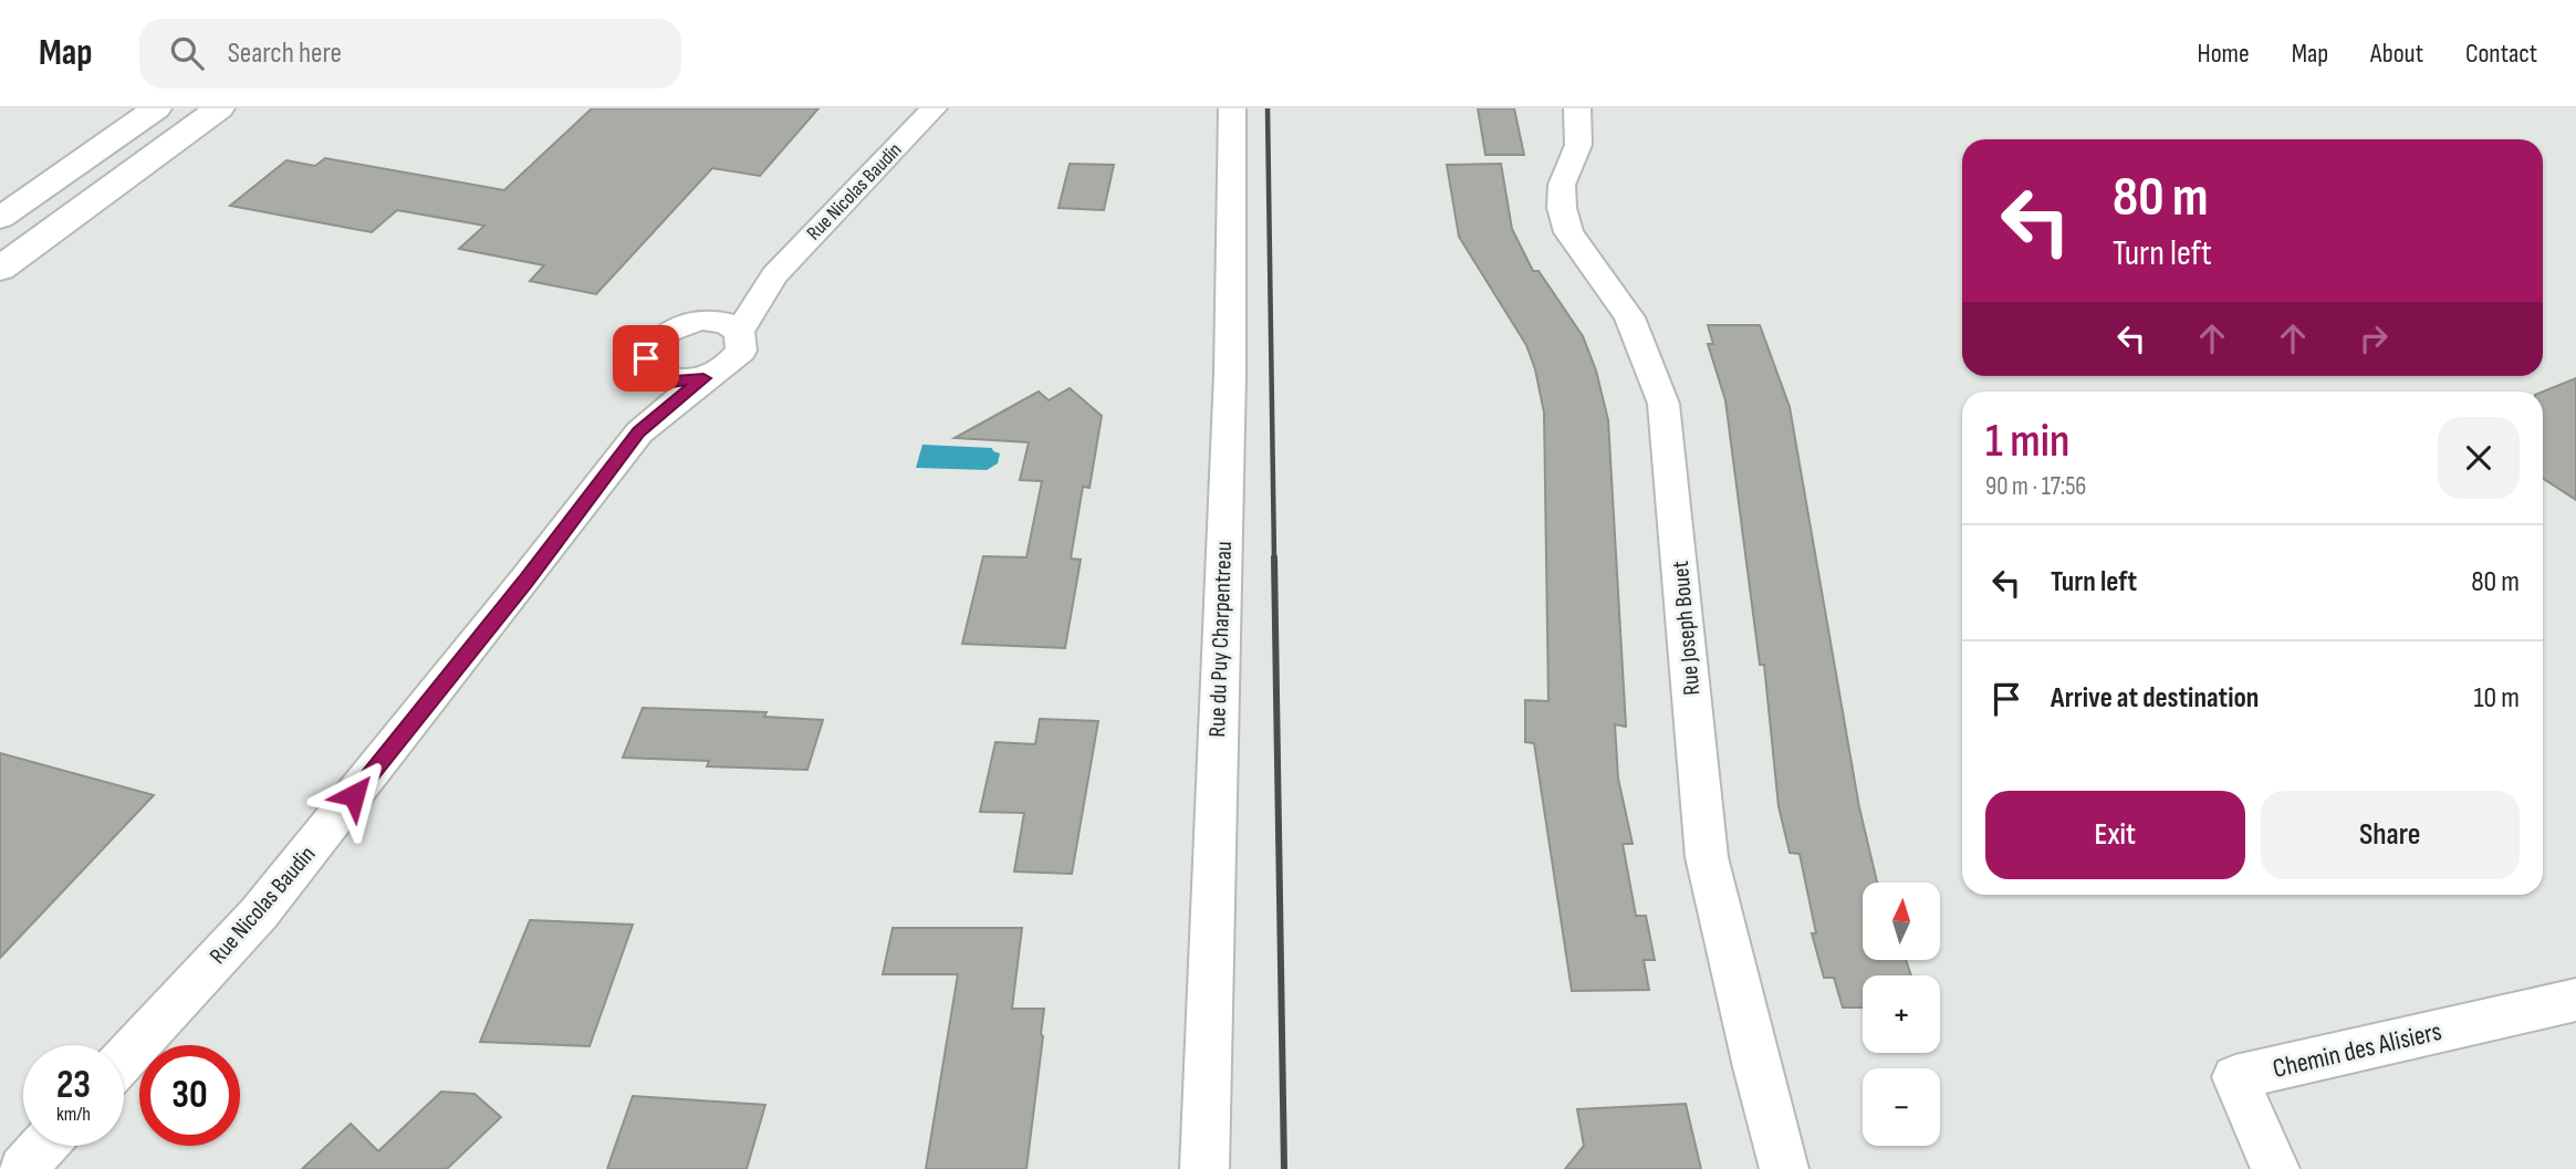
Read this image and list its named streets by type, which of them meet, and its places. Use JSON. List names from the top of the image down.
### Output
{
  "streets": {
    "street": [
      "Rue Nicolas Baudin",
      "Rue Joseph Bouet",
      "Rue du Puy Charpentreau",
      "Chemin des Alisiers"
    ]
  },
  "north": "top",
  "page": {
    "header": "Map",
    "search": "Search here",
    "nav": [
      "Home",
      "Map",
      "About",
      "Contact"
    ],
    "turn": ["80 m", "Turn left"],
    "heading": ["1 min", "90 m · 17:56"],
    "list": [
      {
        "name": "Turn left",
        "value": "80 m"
      },
      {
        "name": "Arrive at destination",
        "value": "10 m"
      }
    ],
    "buttons": ["Exit", "Share"],
    "map_buttons": ["+", "−"],
    "speed": "23 km/h",
    "limit": "30"
  }
}
